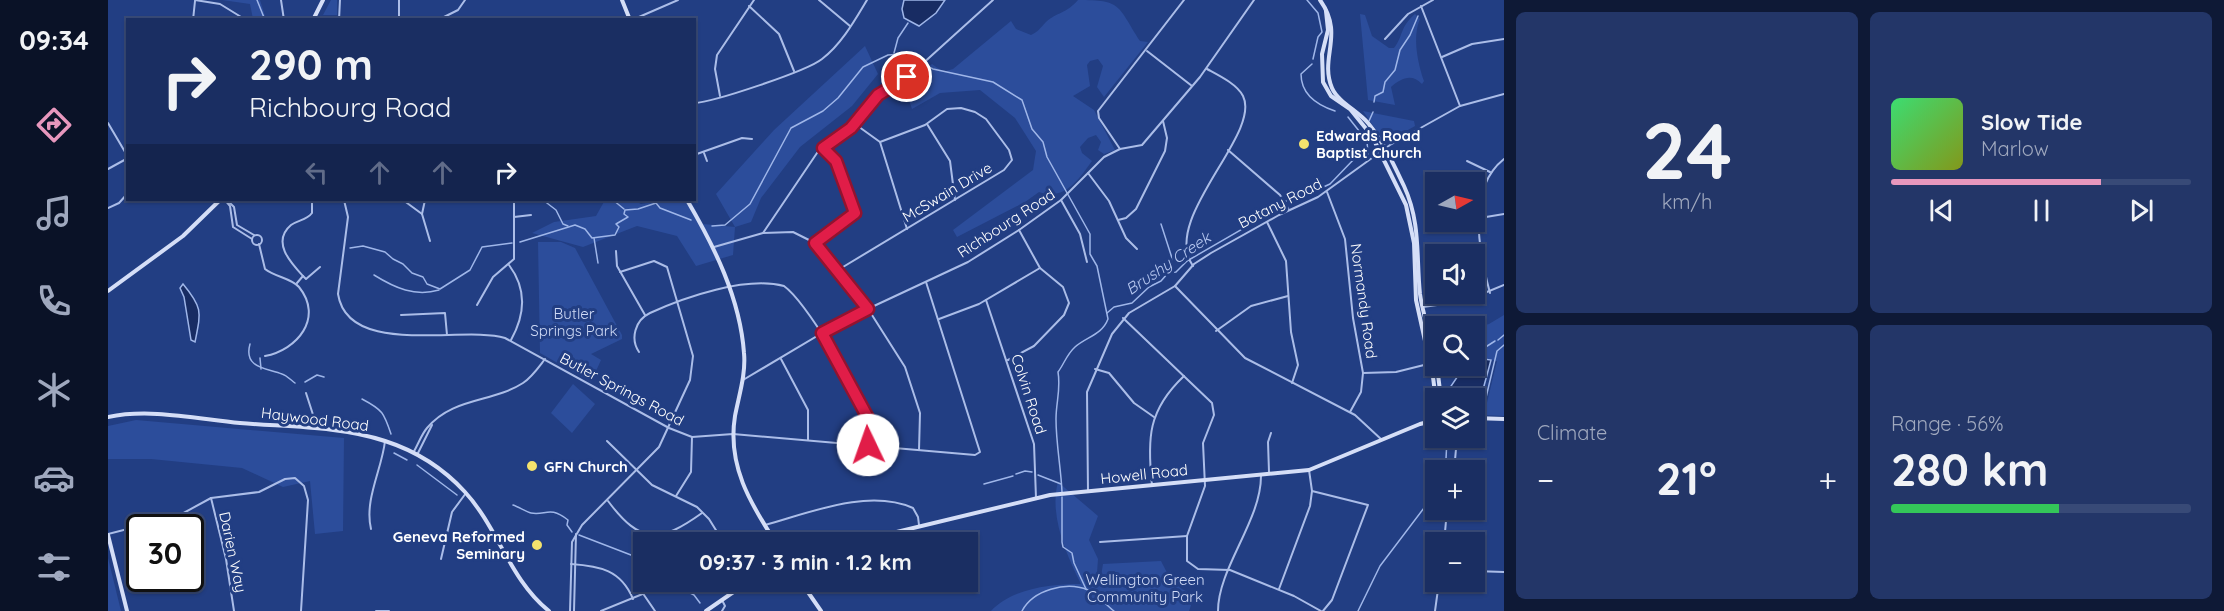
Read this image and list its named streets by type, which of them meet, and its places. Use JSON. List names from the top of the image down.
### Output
{
  "streets": {
    "main road": ["Haywood Road", "Howell Road"],
    "street": [
      "McSwain Drive",
      "Botany Road",
      "Richbourg Road",
      "Normandy Road",
      "Butler Springs Road",
      "Colvin Road",
      "Darien Way"
    ]
  },
  "crossings": [
    ["Botany Road", "Normandy Road"],
    ["Richbourg Road", "Butler Springs Road"],
    ["Colvin Road", "Howell Road"]
  ],
  "water": ["Brushy Creek"],
  "parks": ["Butler Springs Park", "Wellington Green Community Park"],
  "places": ["Edwards Road Baptist Church", "GFN Church", "Geneva Reformed Seminary"],
  "north": "right",
  "page": {
    "tabs": "09:34",
    "tile": [
      ["24", "km/h"],
      "Climate",
      ["Range · 56%", "280 km"]
    ],
    "turn": ["290 m", "Richbourg Road"],
    "song": ["Slow Tide", "Marlow"],
    "map_buttons": ["+", "−"],
    "heat": ["−", "21°", "+"],
    "limit": "30",
    "trip": "09:37 · 3 min · 1.2 km"
  }
}
